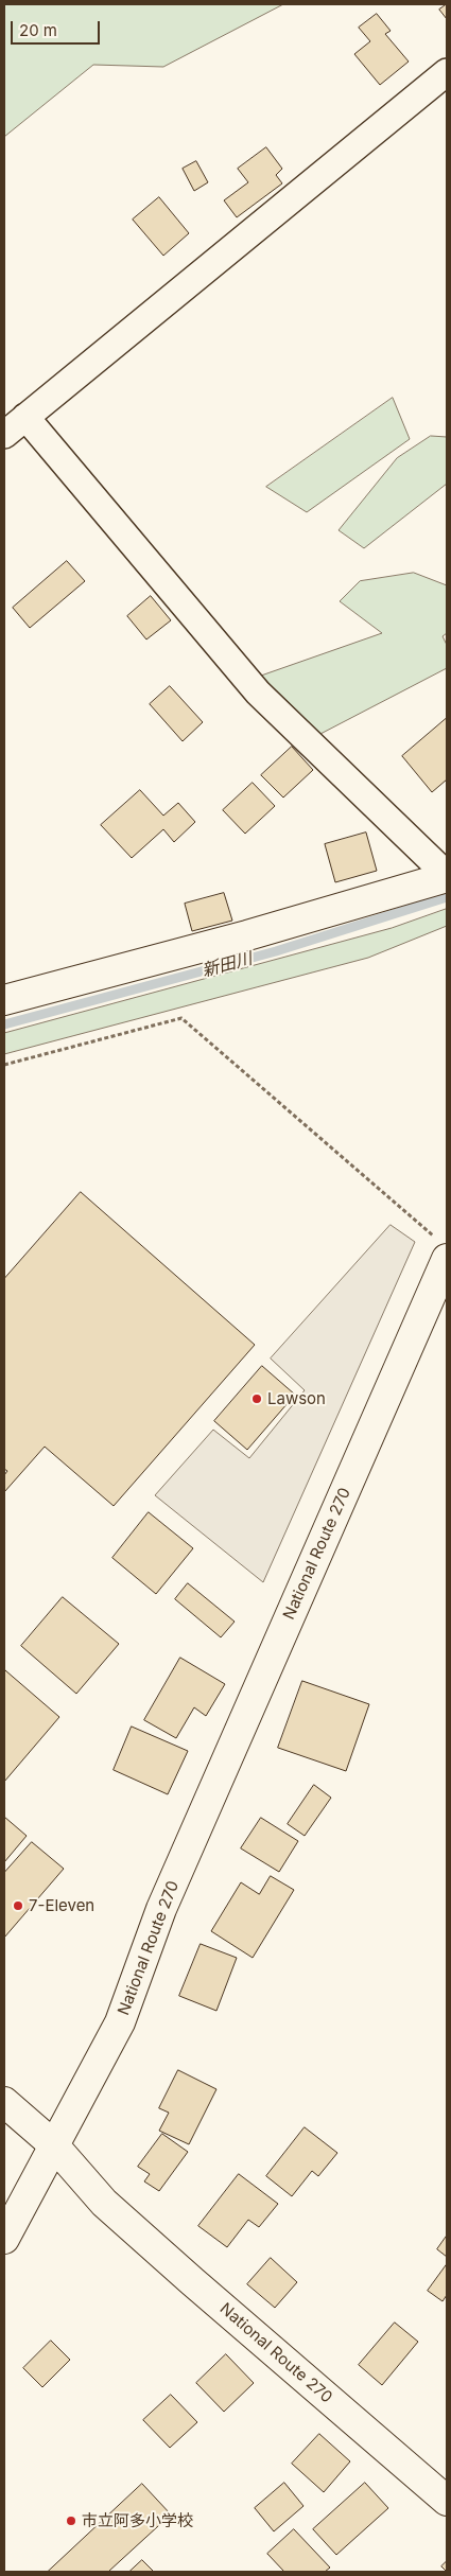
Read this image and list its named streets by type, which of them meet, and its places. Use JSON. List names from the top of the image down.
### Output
{
  "streets": {
    "main road": ["National Route 270"]
  },
  "water": ["新田川"],
  "places": ["Lawson", "7-Eleven", "市立阿多小学校"],
  "scale_bar": "20 m"
}
